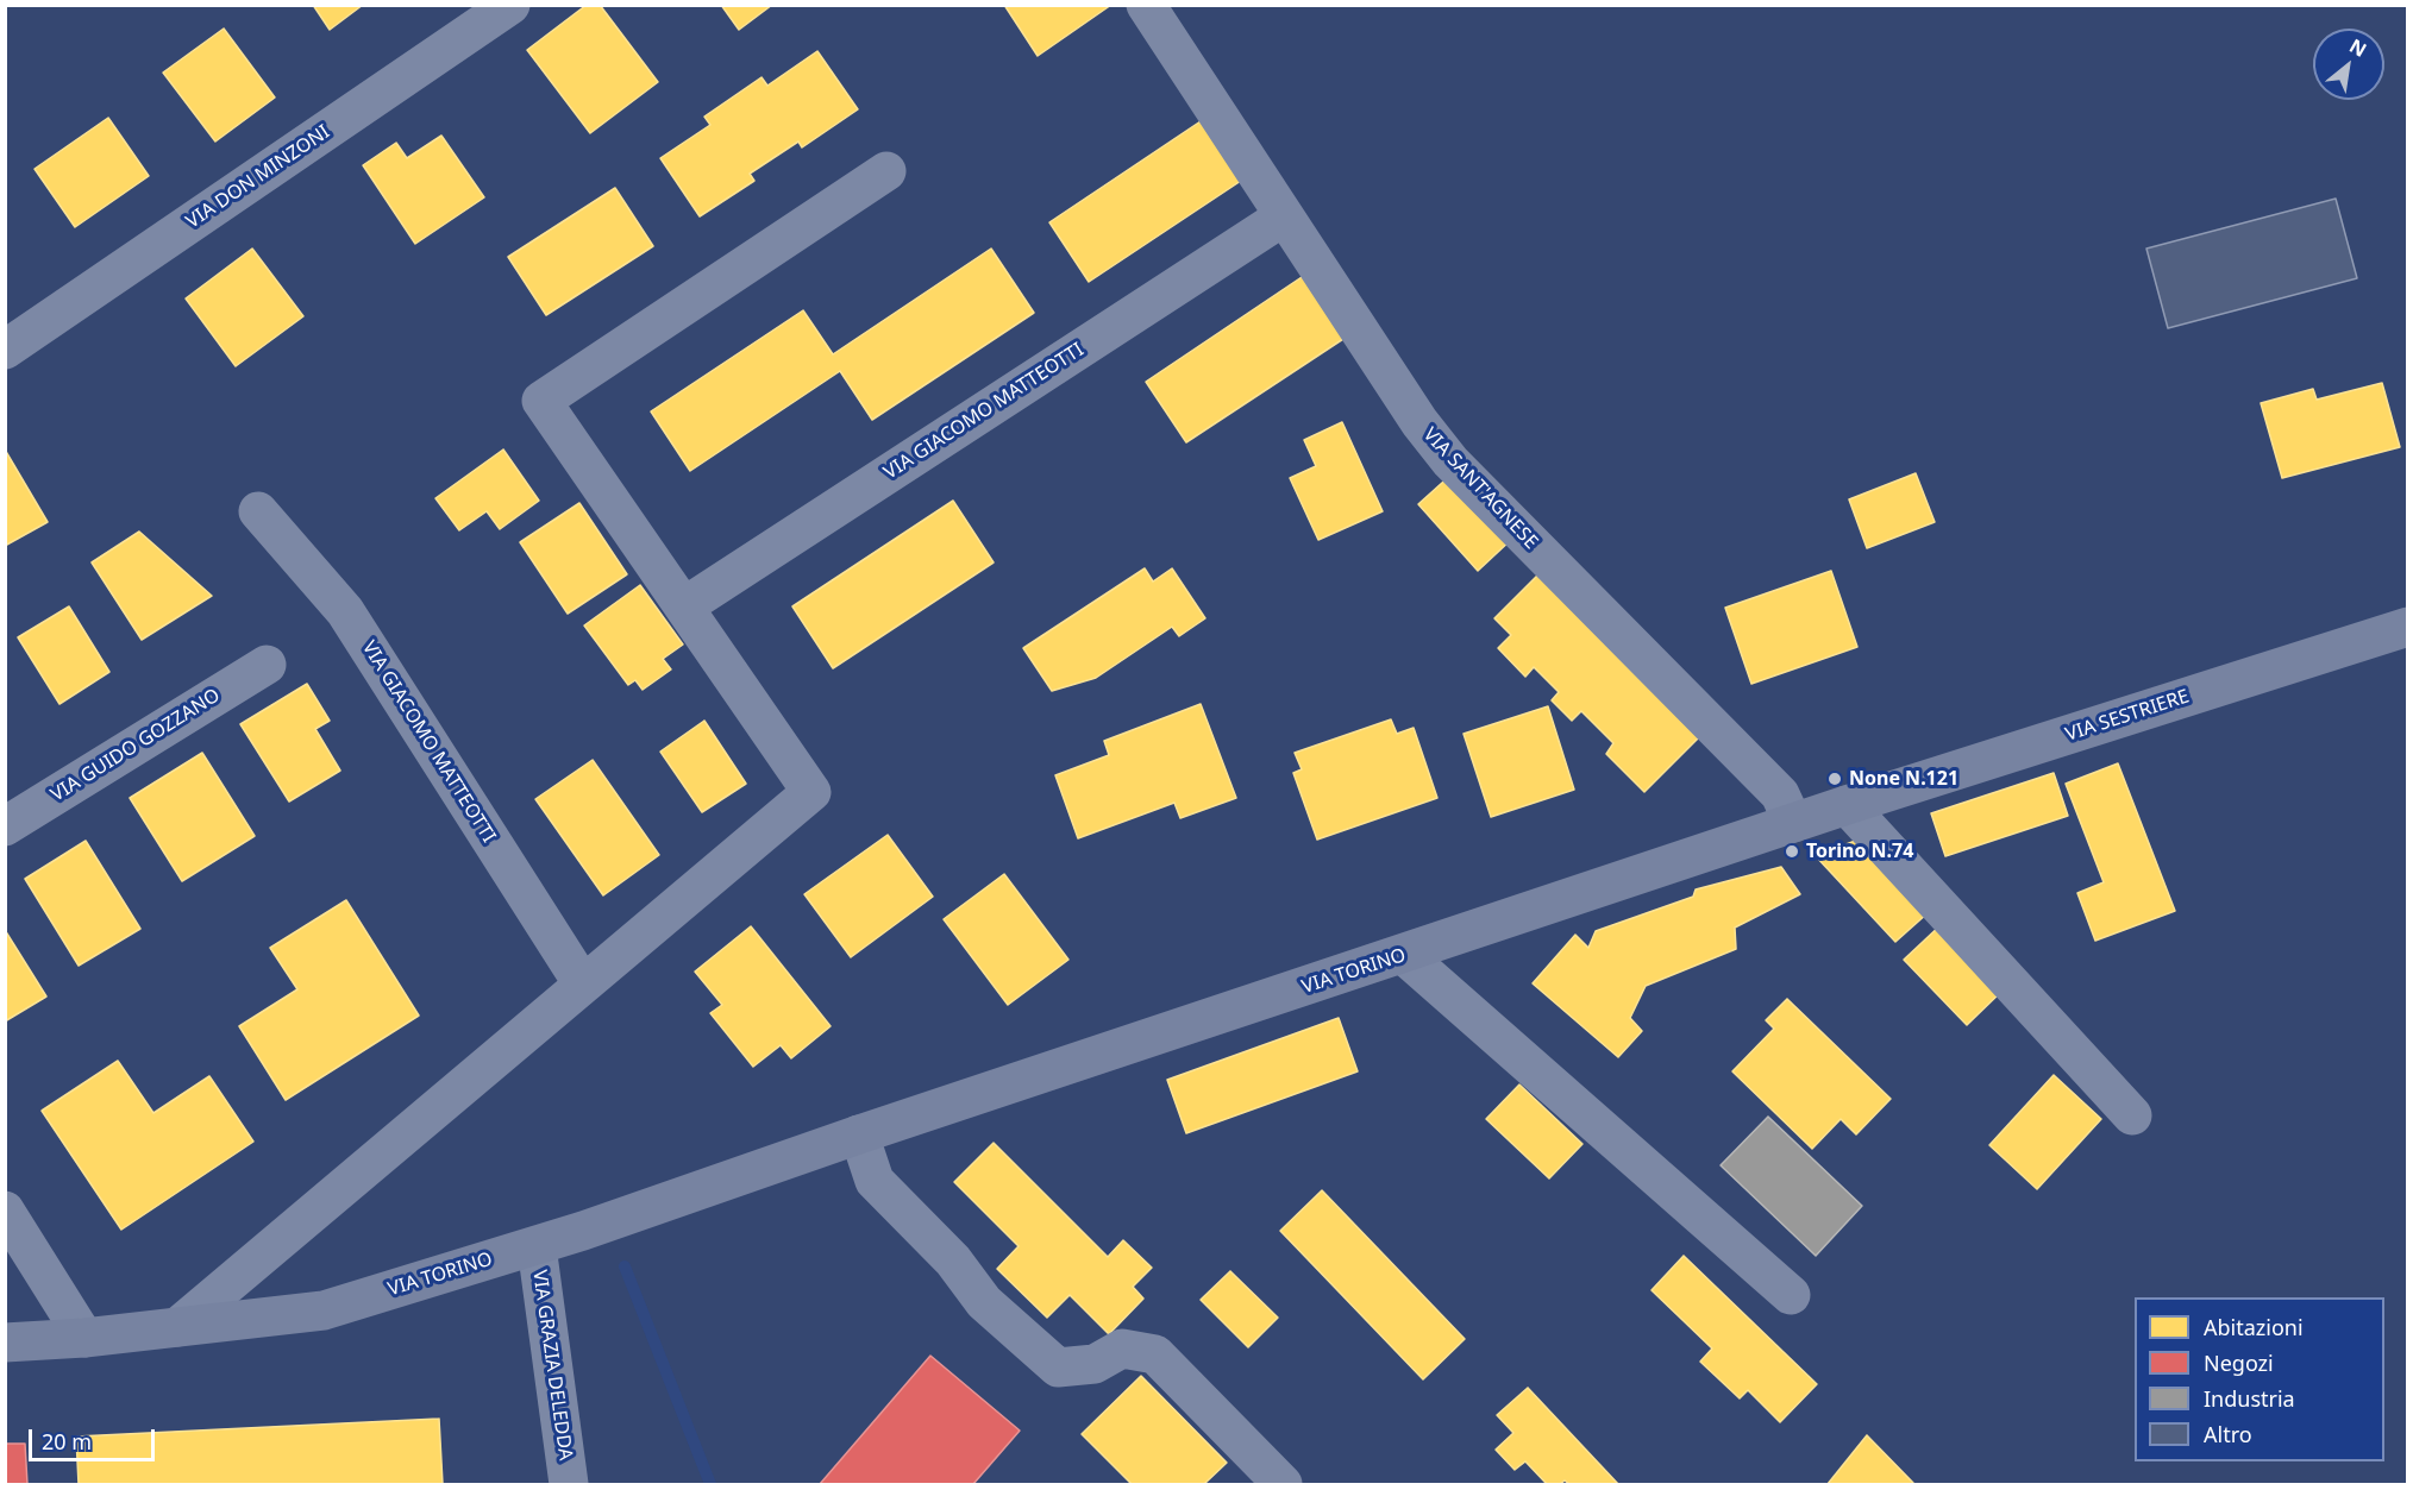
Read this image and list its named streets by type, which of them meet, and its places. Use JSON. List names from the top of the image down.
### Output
{
  "streets": {
    "main road": ["VIA SESTRIERE", "VIA TORINO"],
    "street": [
      "VIA DON MINZONI",
      "VIA GIACOMO MATTEOTTI",
      "VIA SANT'AGNESE",
      "VIA GUIDO GOZZANO",
      "VIA GRAZIA DELEDDA"
    ]
  },
  "crossings": [
    ["VIA GIACOMO MATTEOTTI", "VIA SANT'AGNESE"],
    ["VIA SANT'AGNESE", "VIA TORINO"],
    ["VIA SESTRIERE", "VIA TORINO"],
    ["VIA TORINO", "VIA GRAZIA DELEDDA"]
  ],
  "places": ["None N.121", "Torino N.74"],
  "legend": [
    "Abitazioni",
    "Negozi",
    "Industria",
    "Altro"
  ],
  "scale_bar": "20 m",
  "north": "top right"
}
